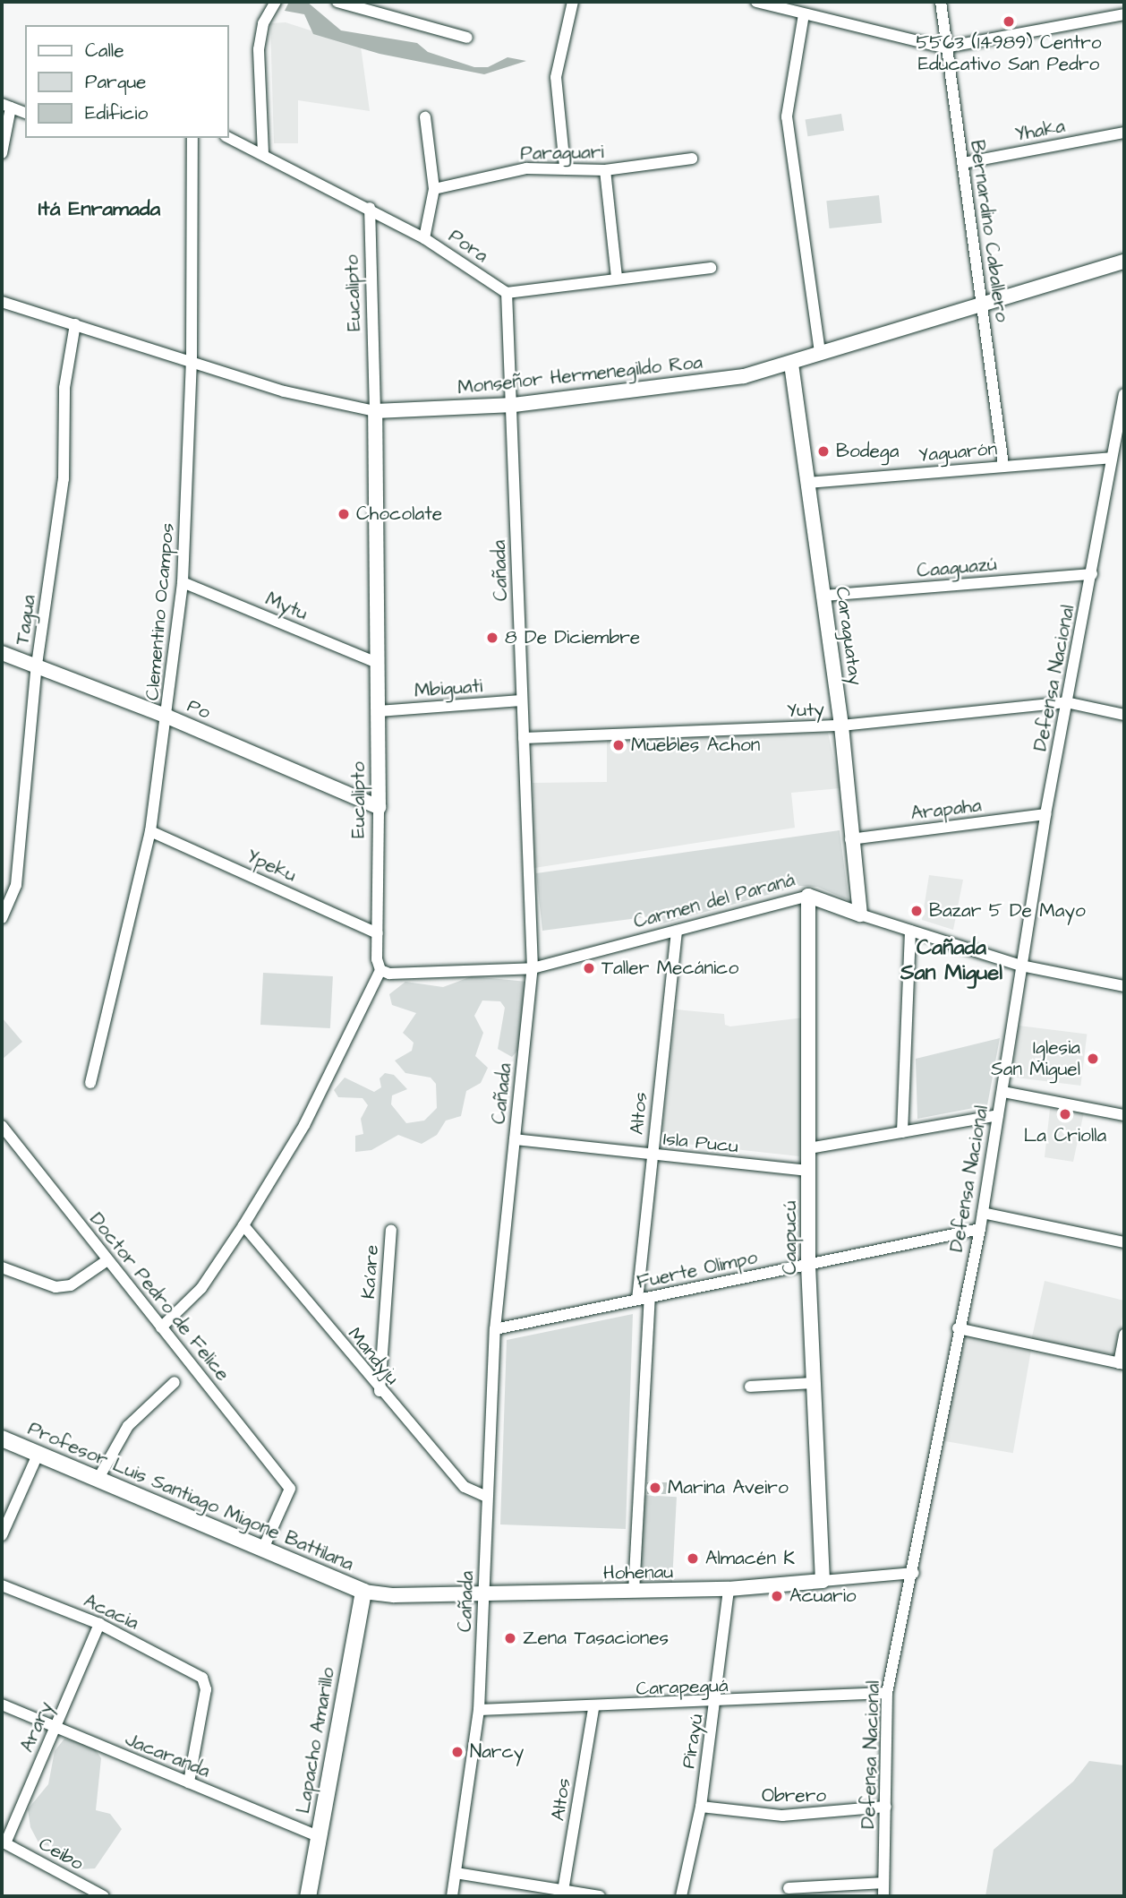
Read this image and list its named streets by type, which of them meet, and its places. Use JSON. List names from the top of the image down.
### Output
{
  "streets": {
    "main road": ["Profesor Luis Santiago Migone Battilana", "Lapacho Amarillo"],
    "street": [
      "Yhaka",
      "Paraguari",
      "Bernardino Caballero",
      "Pora",
      "Eucalipto",
      "Monseñor Hermenegildo Roa",
      "Yaguarón",
      "Caaguazú",
      "Cañada",
      "Mytu",
      "Clementino Ocampos",
      "Tagua",
      "Caraguatay",
      "Defensa Nacional",
      "Mbiguati",
      "Po",
      "Yuty",
      "Arapaha",
      "Ypeku",
      "Carmen del Paraná",
      "Altos",
      "Isla Pucu",
      "Caapucú",
      "Fuerte Olimpo",
      "Ka'are",
      "Doctor Pedro de Felice",
      "Mandyju",
      "Hohenau",
      "Acacia",
      "Carapeguá",
      "Arary",
      "Pirayú",
      "Jacaranda",
      "Obrero",
      "Ceibo"
    ]
  },
  "crossings": [
    ["Yhaka", "Bernardino Caballero"],
    ["Bernardino Caballero", "Monseñor Hermenegildo Roa"],
    ["Bernardino Caballero", "Yaguarón"],
    ["Pora", "Eucalipto"],
    ["Pora", "Cañada"],
    ["Eucalipto", "Monseñor Hermenegildo Roa"],
    ["Eucalipto", "Mytu"],
    ["Eucalipto", "Mbiguati"],
    ["Eucalipto", "Po"],
    ["Eucalipto", "Ypeku"],
    ["Eucalipto", "Carmen del Paraná"],
    ["Monseñor Hermenegildo Roa", "Cañada"],
    ["Monseñor Hermenegildo Roa", "Clementino Ocampos"],
    ["Monseñor Hermenegildo Roa", "Tagua"],
    ["Monseñor Hermenegildo Roa", "Caraguatay"],
    ["Yaguarón", "Caraguatay"],
    ["Yaguarón", "Defensa Nacional"],
    ["Caaguazú", "Caraguatay"],
    ["Caaguazú", "Defensa Nacional"],
    ["Cañada", "Mbiguati"],
    ["Cañada", "Yuty"],
    ["Cañada", "Carmen del Paraná"],
    ["Cañada", "Isla Pucu"],
    ["Cañada", "Fuerte Olimpo"],
    ["Cañada", "Mandyju"],
    ["Cañada", "Hohenau"],
    ["Cañada", "Carapeguá"],
    ["Mytu", "Clementino Ocampos"],
    ["Clementino Ocampos", "Po"],
    ["Clementino Ocampos", "Ypeku"],
    ["Tagua", "Po"],
    ["Caraguatay", "Yuty"],
    ["Caraguatay", "Arapaha"],
    ["Caraguatay", "Carmen del Paraná"],
    ["Defensa Nacional", "Yuty"],
    ["Defensa Nacional", "Arapaha"],
    ["Defensa Nacional", "Carmen del Paraná"],
    ["Defensa Nacional", "Fuerte Olimpo"],
    ["Defensa Nacional", "Hohenau"],
    ["Defensa Nacional", "Carapeguá"],
    ["Defensa Nacional", "Obrero"],
    ["Carmen del Paraná", "Altos"],
    ["Carmen del Paraná", "Caapucú"],
    ["Altos", "Isla Pucu"],
    ["Altos", "Fuerte Olimpo"],
    ["Altos", "Carapeguá"],
    ["Isla Pucu", "Caapucú"],
    ["Caapucú", "Fuerte Olimpo"],
    ["Caapucú", "Hohenau"],
    ["Ka'are", "Mandyju"],
    ["Doctor Pedro de Felice", "Profesor Luis Santiago Migone Battilana"],
    ["Profesor Luis Santiago Migone Battilana", "Hohenau"],
    ["Profesor Luis Santiago Migone Battilana", "Lapacho Amarillo"],
    ["Hohenau", "Lapacho Amarillo"],
    ["Hohenau", "Pirayú"],
    ["Acacia", "Arary"],
    ["Acacia", "Jacaranda"],
    ["Carapeguá", "Pirayú"],
    ["Arary", "Jacaranda"],
    ["Arary", "Ceibo"],
    ["Lapacho Amarillo", "Jacaranda"],
    ["Pirayú", "Obrero"]
  ],
  "districts": ["Itá Enramada", "Cañada San Miguel"],
  "places": [
    "5563 (14989) Centro Educativo San Pedro",
    "Bodega",
    "Chocolate",
    "8 De Diciembre",
    "Muebles Achon",
    "Bazar 5 De Mayo",
    "Taller Mecánico",
    "Iglesia San Miguel",
    "La Criolla",
    "Marina Aveiro",
    "Almacén K",
    "Acuario",
    "Zena Tasaciones",
    "Narcy"
  ],
  "legend": ["Calle", "Parque", "Edificio"]
}
